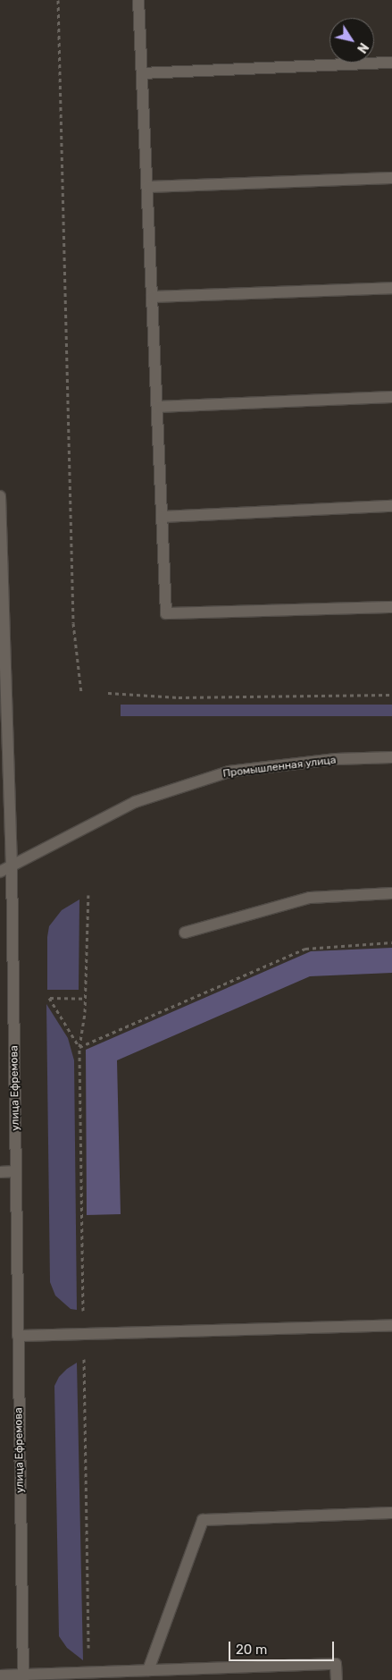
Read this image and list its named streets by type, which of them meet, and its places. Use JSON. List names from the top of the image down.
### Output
{
  "streets": {
    "street": ["Промышленная улица", "улица Ефремова"]
  },
  "crossings": [
    ["Промышленная улица", "улица Ефремова"]
  ],
  "scale_bar": "20 m",
  "north": "bottom right"
}
